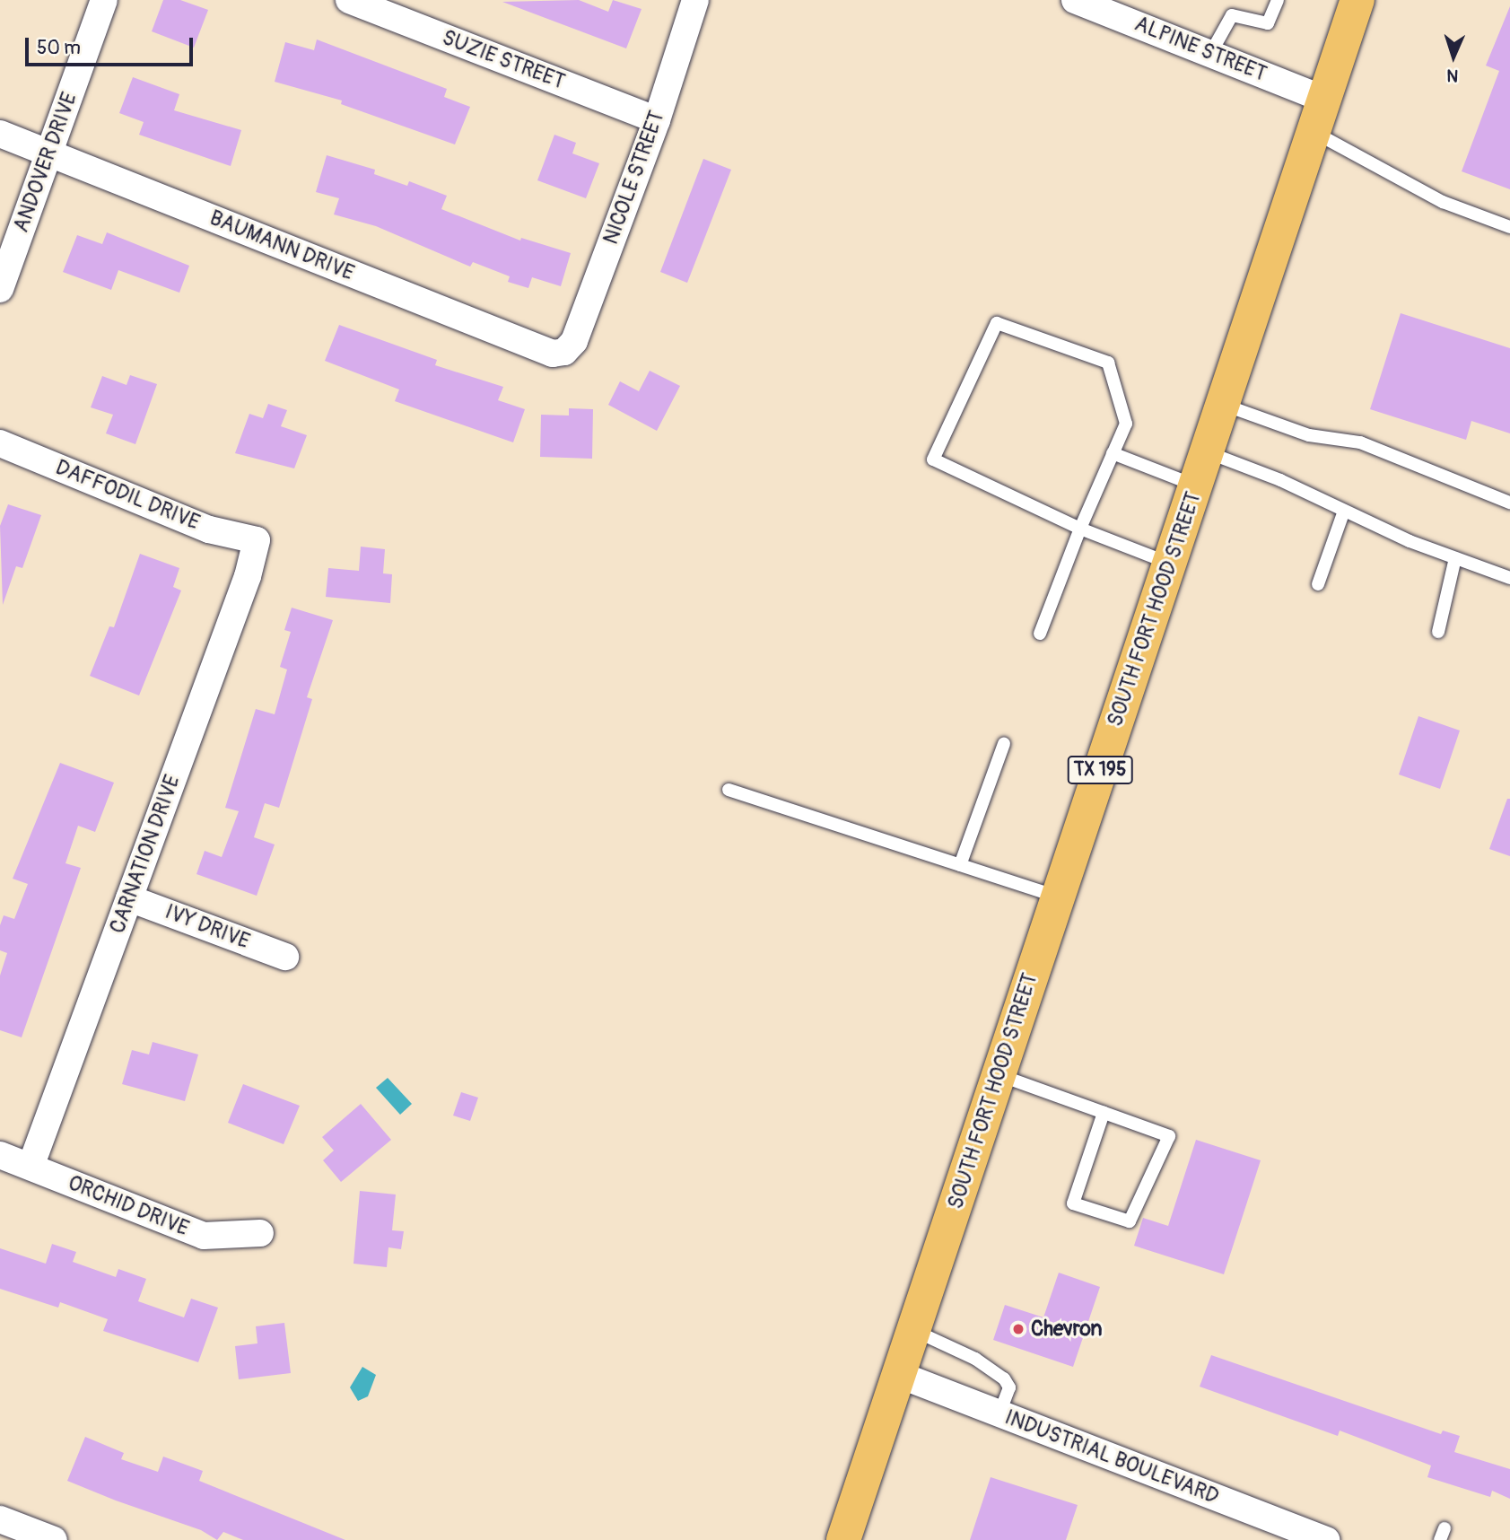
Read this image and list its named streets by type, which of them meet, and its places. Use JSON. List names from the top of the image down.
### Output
{
  "streets": {
    "highway": ["SOUTH FORT HOOD STREET", "TX 195"],
    "street": [
      "ALPINE STREET",
      "SUZIE STREET",
      "ANDOVER DRIVE",
      "NICOLE STREET",
      "BAUMANN DRIVE",
      "DAFFODIL DRIVE",
      "CARNATION DRIVE",
      "IVY DRIVE",
      "ORCHID DRIVE",
      "INDUSTRIAL BOULEVARD"
    ]
  },
  "crossings": [
    ["ALPINE STREET", "SOUTH FORT HOOD STREET"],
    ["SUZIE STREET", "NICOLE STREET"],
    ["ANDOVER DRIVE", "BAUMANN DRIVE"],
    ["NICOLE STREET", "BAUMANN DRIVE"],
    ["DAFFODIL DRIVE", "CARNATION DRIVE"],
    ["SOUTH FORT HOOD STREET", "INDUSTRIAL BOULEVARD"],
    ["CARNATION DRIVE", "IVY DRIVE"],
    ["CARNATION DRIVE", "ORCHID DRIVE"]
  ],
  "places": ["Chevron"],
  "scale_bar": "50 m",
  "north": "bottom"
}
